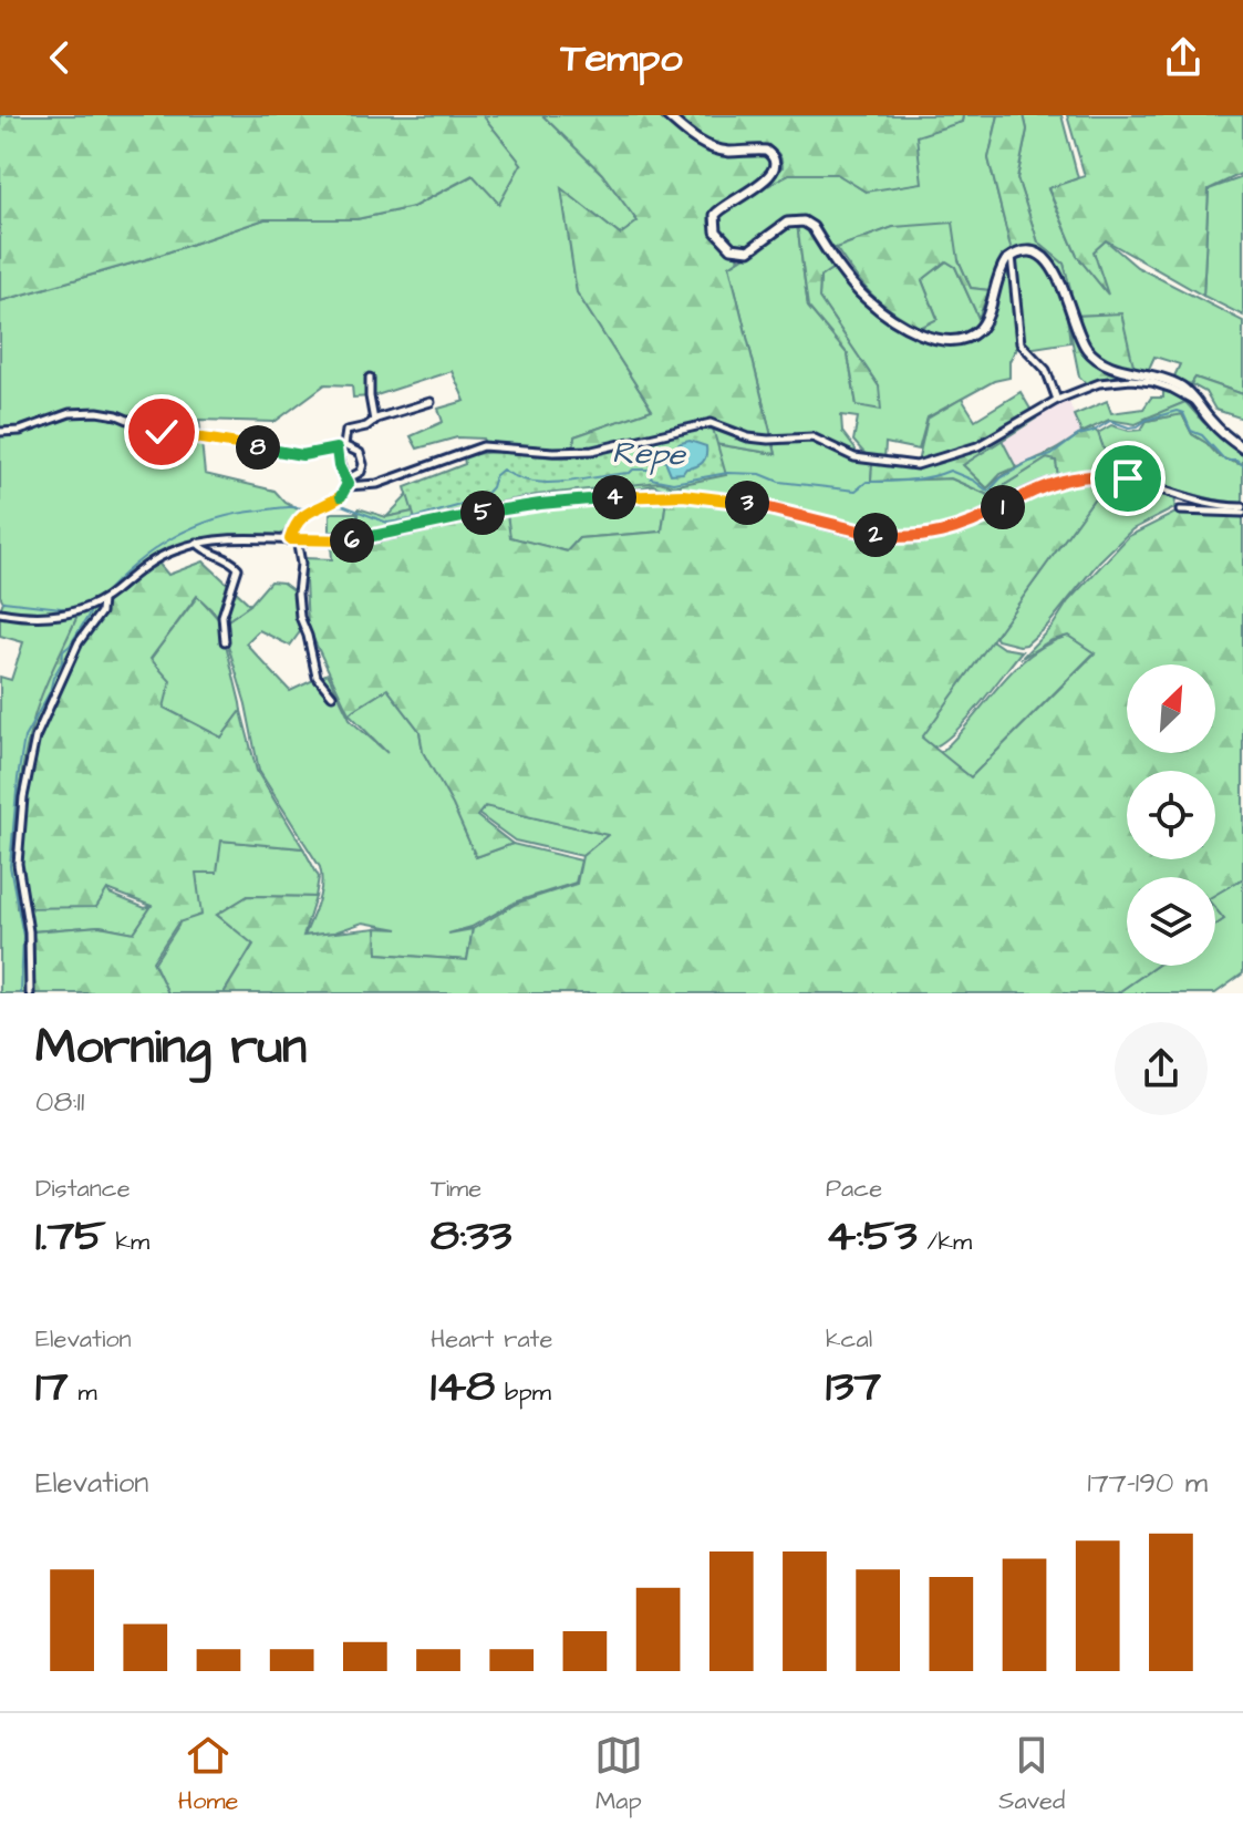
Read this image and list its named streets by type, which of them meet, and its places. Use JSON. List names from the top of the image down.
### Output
{
  "water": ["Repe"],
  "north": "top right",
  "page": {
    "header": "Tempo",
    "pins": [
      "8",
      "4",
      "3",
      "1",
      "5",
      "2",
      "6"
    ],
    "heading": ["Morning run", "08:11"],
    "stats": [
      ["Distance", "1.75 km"],
      ["Time", "8:33"],
      ["Pace", "4:53 /km"],
      ["Elevation", "17 m"],
      ["Heart rate", "148 bpm"],
      ["kcal", "137"]
    ],
    "chart": ["Elevation", "177–190 m"],
    "tabs": ["Home", "Map", "Saved"]
  }
}
